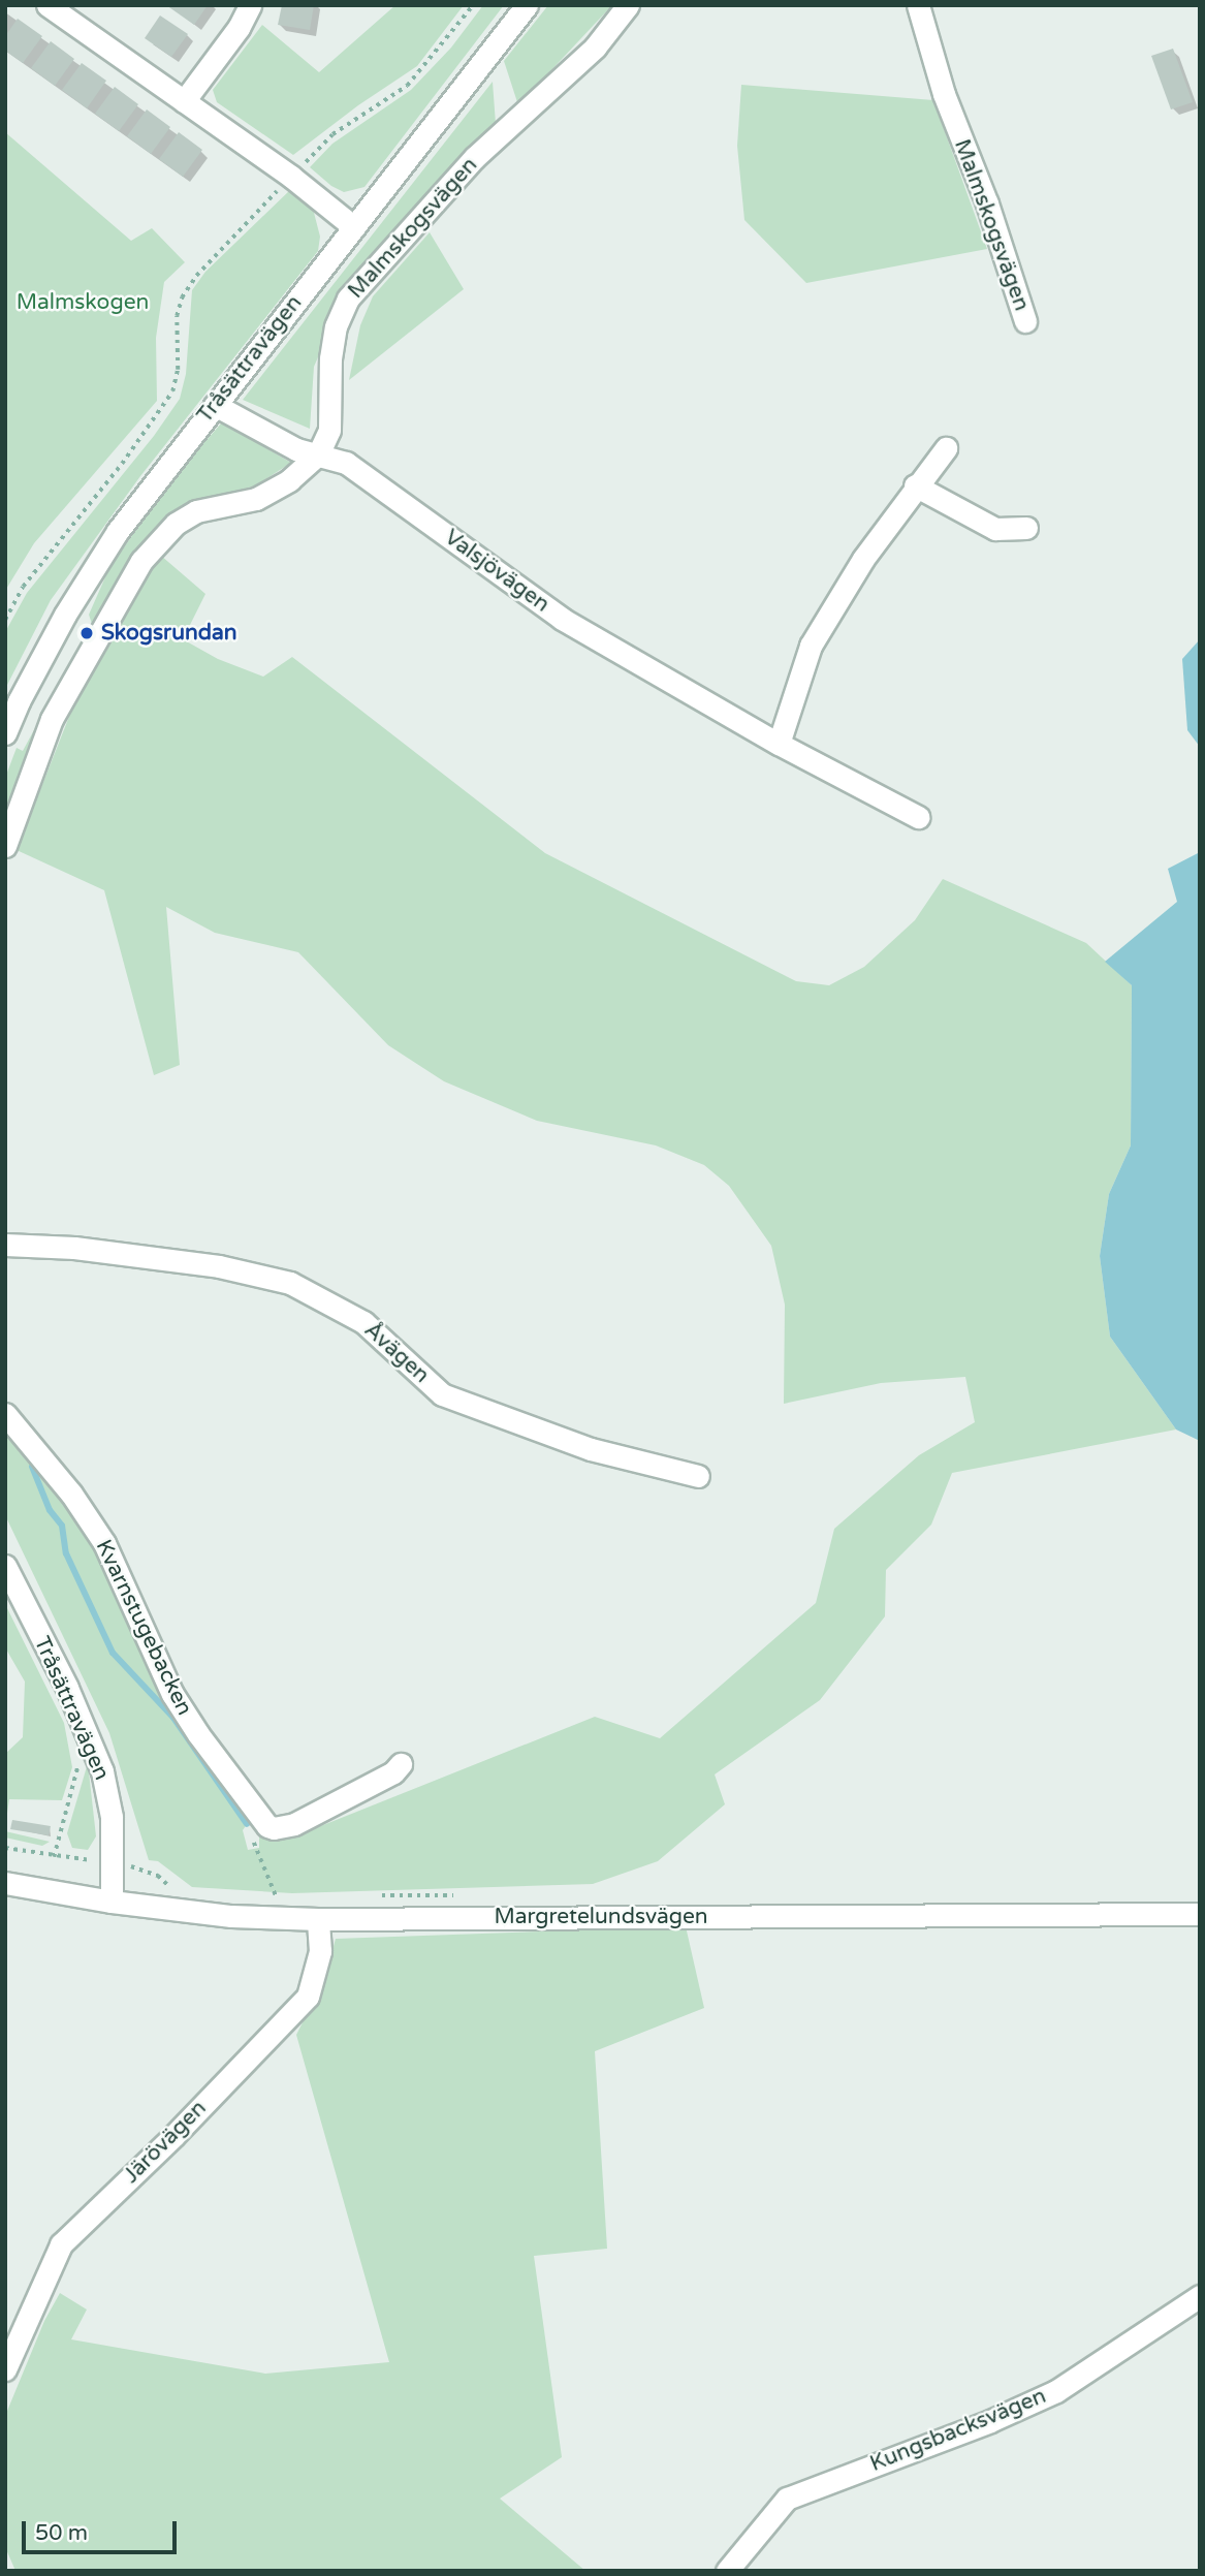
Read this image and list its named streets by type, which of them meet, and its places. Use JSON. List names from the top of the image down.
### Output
{
  "streets": {
    "street": [
      "Malmskogsvägen",
      "Tråsättravägen",
      "Valsjövägen",
      "Åvägen",
      "Kvarnstugebacken",
      "Margretelundsvägen",
      "Järövägen",
      "Kungsbacksvägen"
    ]
  },
  "crossings": [
    ["Malmskogsvägen", "Valsjövägen"],
    ["Tråsättravägen", "Valsjövägen"],
    ["Tråsättravägen", "Margretelundsvägen"],
    ["Margretelundsvägen", "Järövägen"]
  ],
  "parks": ["Malmskogen"],
  "places": ["Skogsrundan"],
  "scale_bar": "50 m"
}
